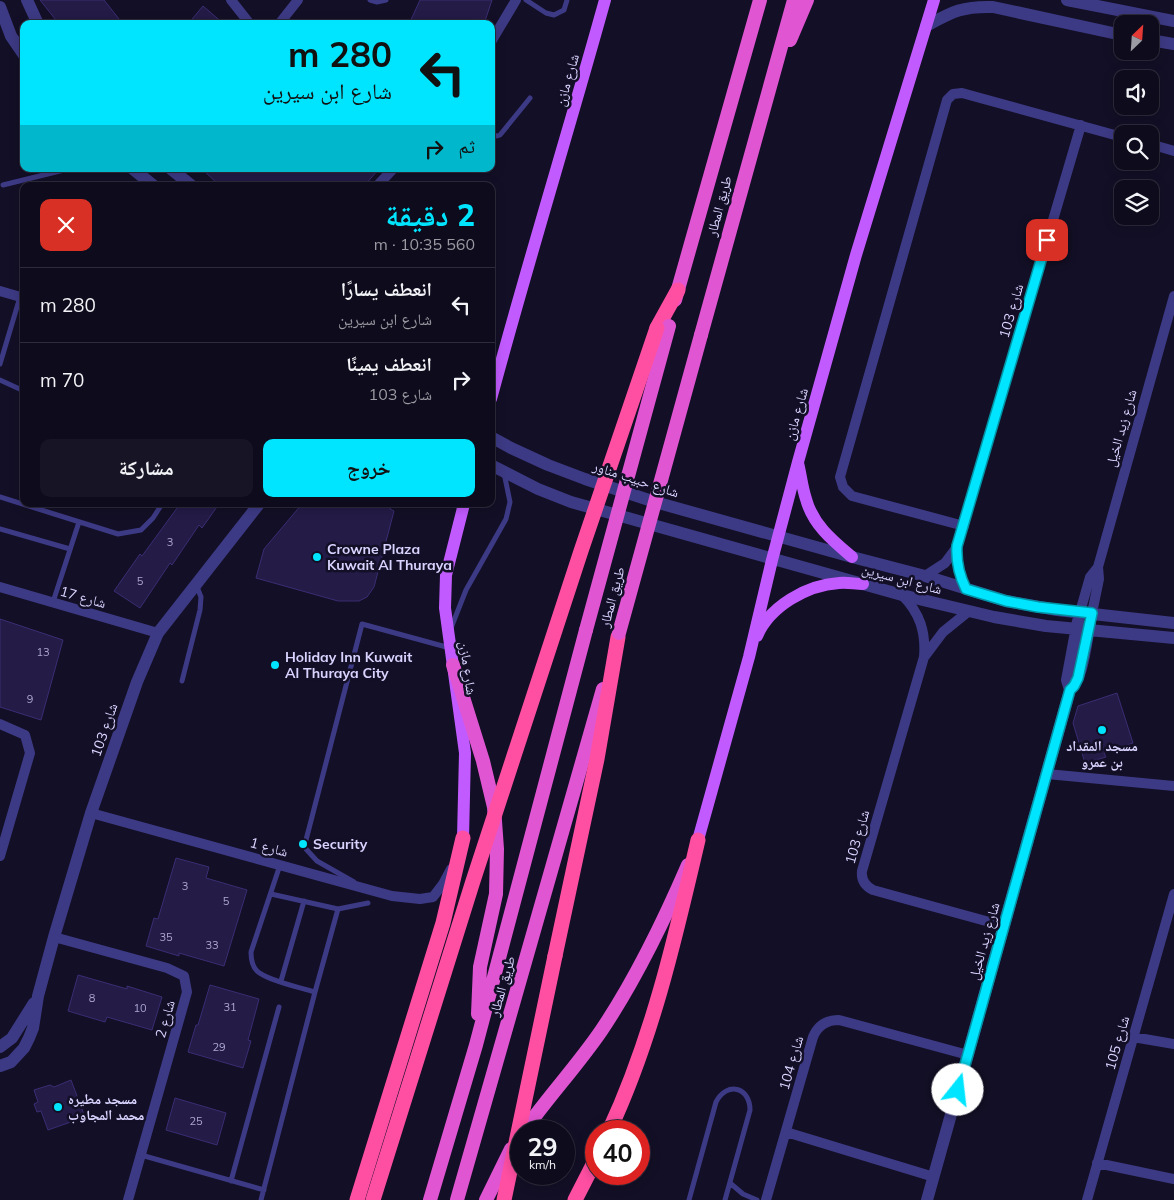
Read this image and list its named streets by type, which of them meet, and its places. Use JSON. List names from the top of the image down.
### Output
{
  "streets": {
    "highway": ["طريق المطار"],
    "main road": ["شارع مازن"],
    "street": [
      "شارع 103",
      "شارع زيد الخيل",
      "شارع حبيب مناور",
      "شارع ابن سيرين",
      "شارع 17",
      "شارع 1",
      "شارع 2",
      "شارع 105",
      "شارع 104"
    ]
  },
  "crossings": [
    ["شارع مازن", "شارع حبيب مناور"],
    ["شارع مازن", "شارع ابن سيرين"],
    ["شارع مازن", "شارع 1"],
    ["شارع 103", "شارع زيد الخيل"],
    ["شارع 103", "شارع ابن سيرين"],
    ["شارع 103", "شارع 17"],
    ["شارع 103", "شارع 1"],
    ["شارع 103", "شارع 2"],
    ["شارع زيد الخيل", "شارع ابن سيرين"],
    ["شارع زيد الخيل", "شارع 104"],
    ["شارع حبيب مناور", "شارع ابن سيرين"]
  ],
  "places": [
    "Crowne Plaza Kuwait Al Thuraya",
    "Holiday Inn Kuwait Al Thuraya City",
    "مسجد المقداد بن عمرو",
    "Security",
    "مسجد مطيره محمد المجاوب"
  ],
  "house_numbers": [
    "3",
    "5",
    "13",
    "9",
    "3",
    "5",
    "35",
    "33",
    "8",
    "31",
    "10",
    "29",
    "25"
  ],
  "north": "top right",
  "page": {
    "turn": ["280 m", "شارع ابن سيرين"],
    "then": "ثم",
    "heading": ["2 دقيقة", "560 m · 10:35"],
    "list": [
      {
        "name": "انعطف يسارًا",
        "note": "شارع ابن سيرين",
        "value": "280 m"
      },
      {
        "name": "انعطف يمينًا",
        "note": "شارع 103",
        "value": "70 m"
      }
    ],
    "buttons": ["خروج", "مشاركة"],
    "speed": "29 km/h",
    "limit": "40"
  }
}
